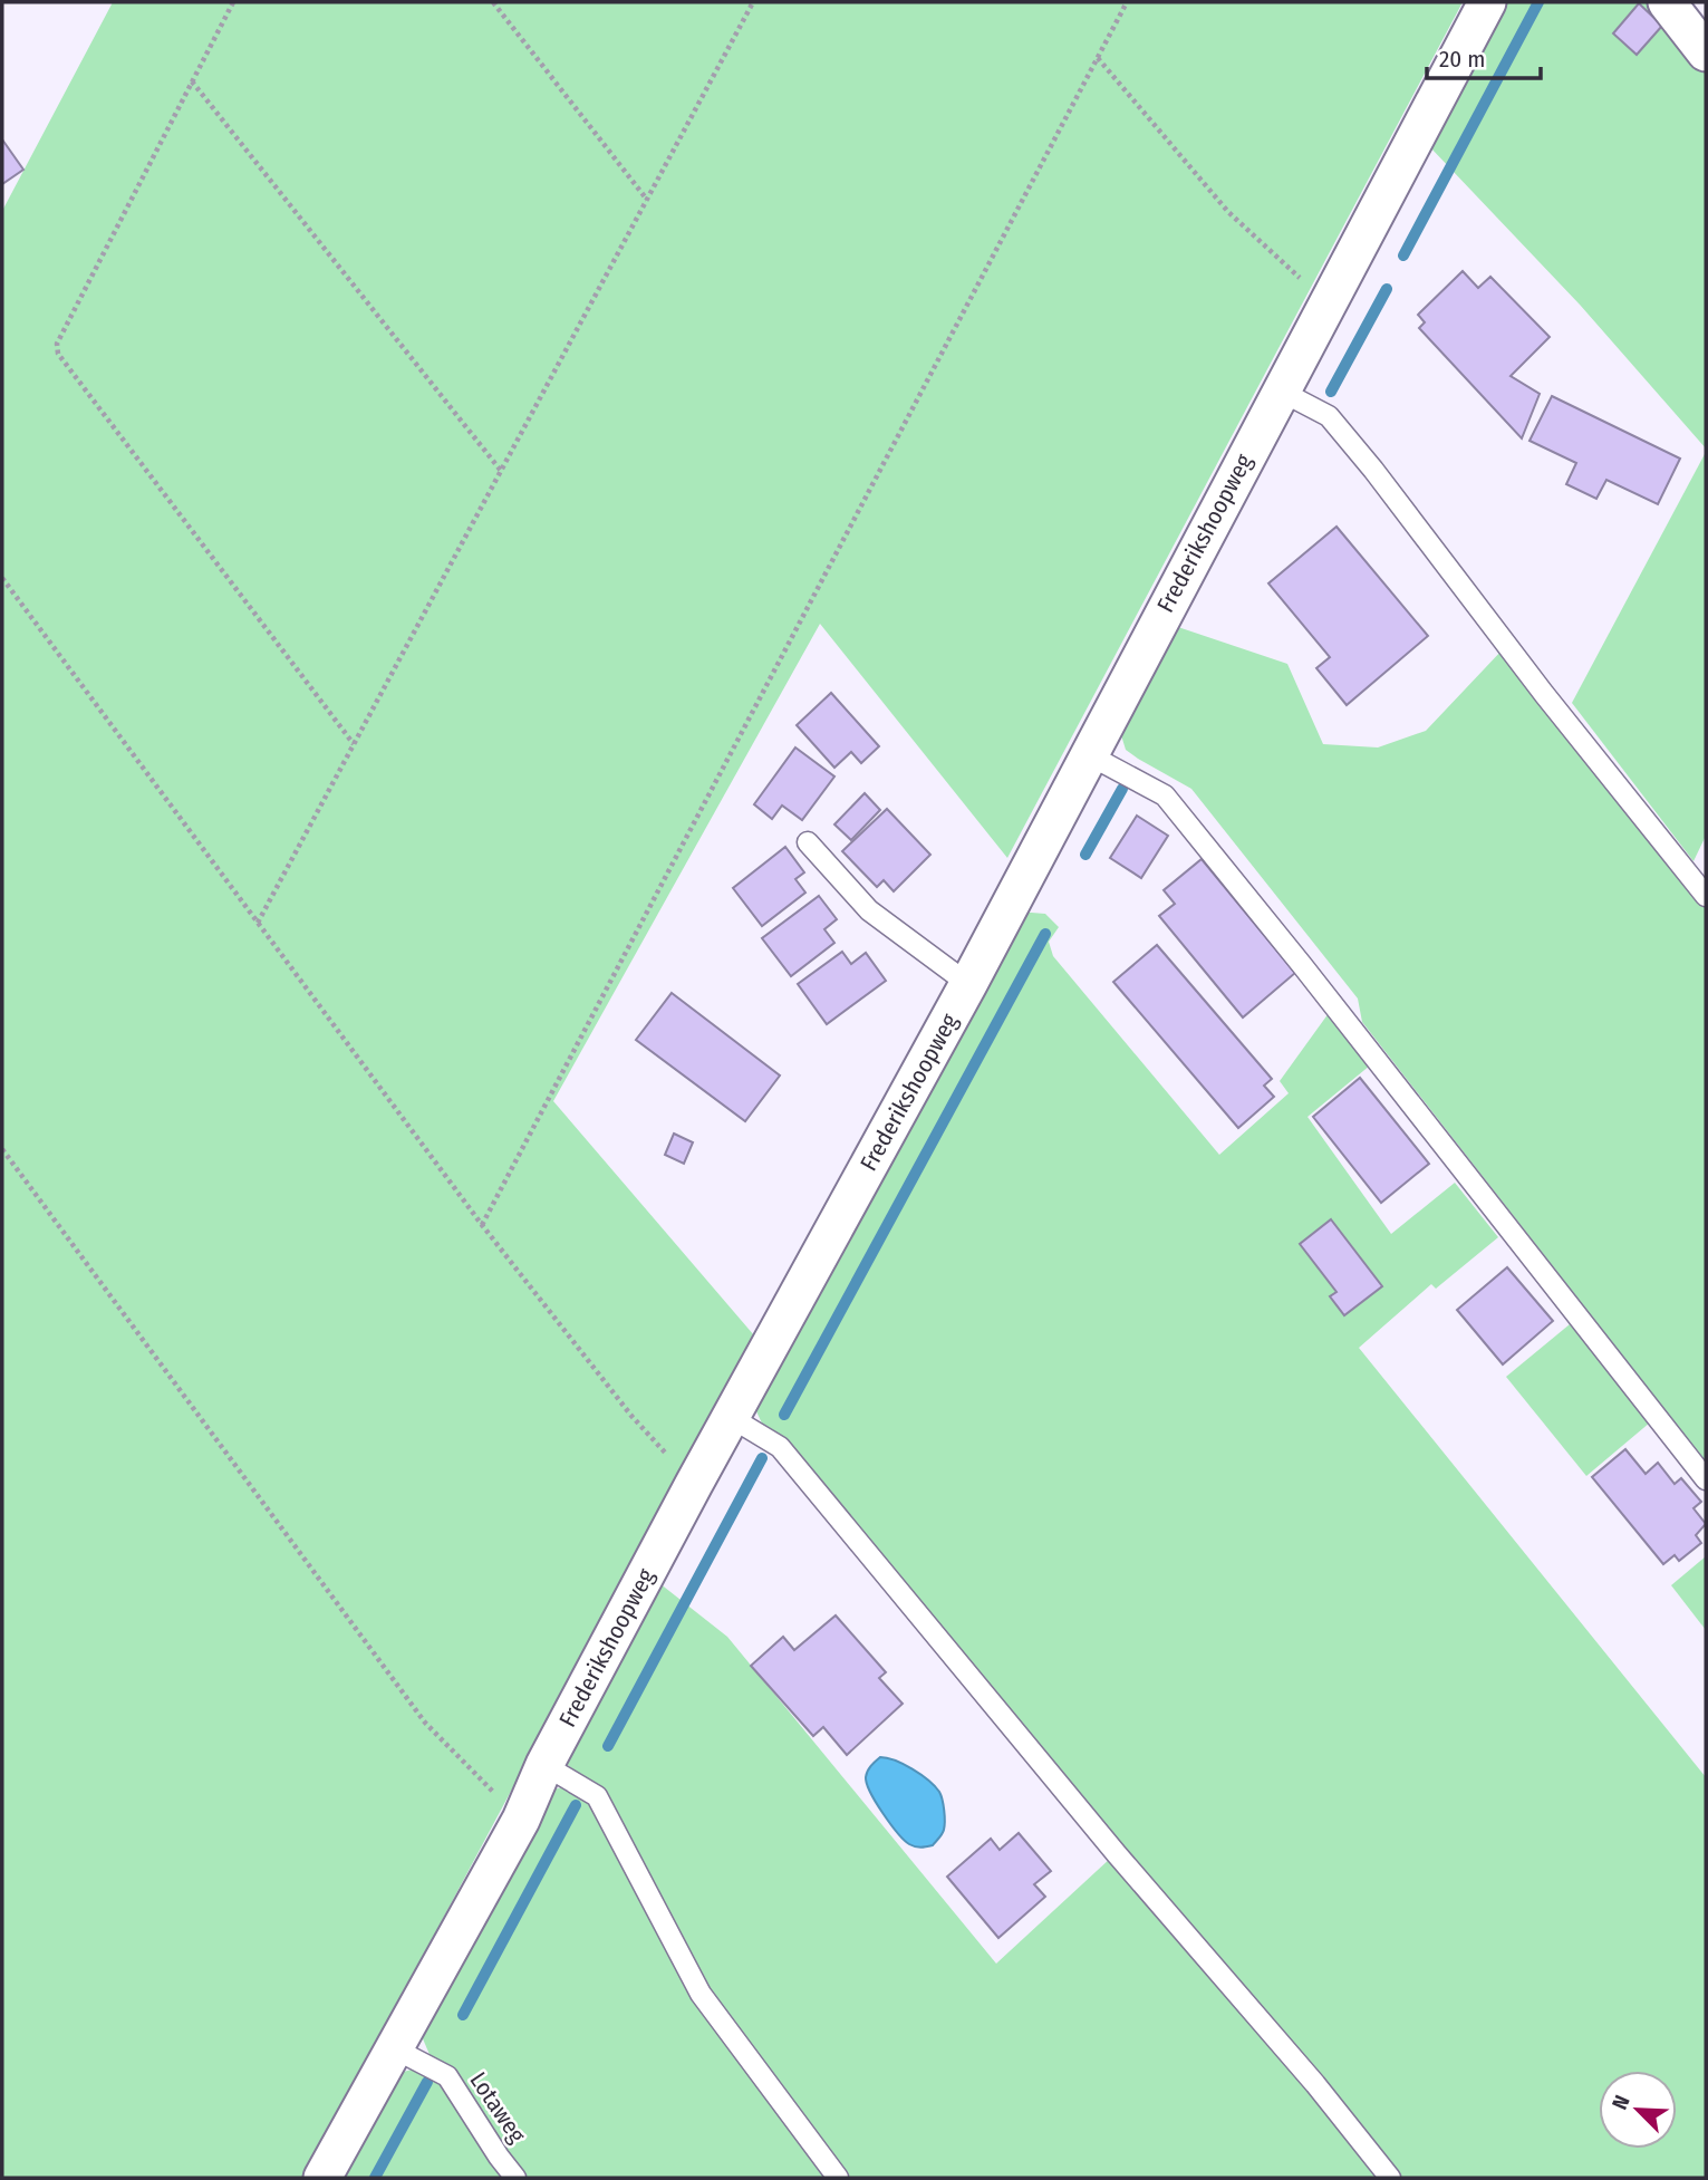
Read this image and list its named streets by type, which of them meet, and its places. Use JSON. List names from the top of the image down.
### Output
{
  "streets": {
    "street": ["Frederikshoopweg"],
    "lane": ["Lotaweg"]
  },
  "crossings": [
    ["Frederikshoopweg", "Lotaweg"]
  ],
  "scale_bar": "20 m",
  "north": "top left"
}
